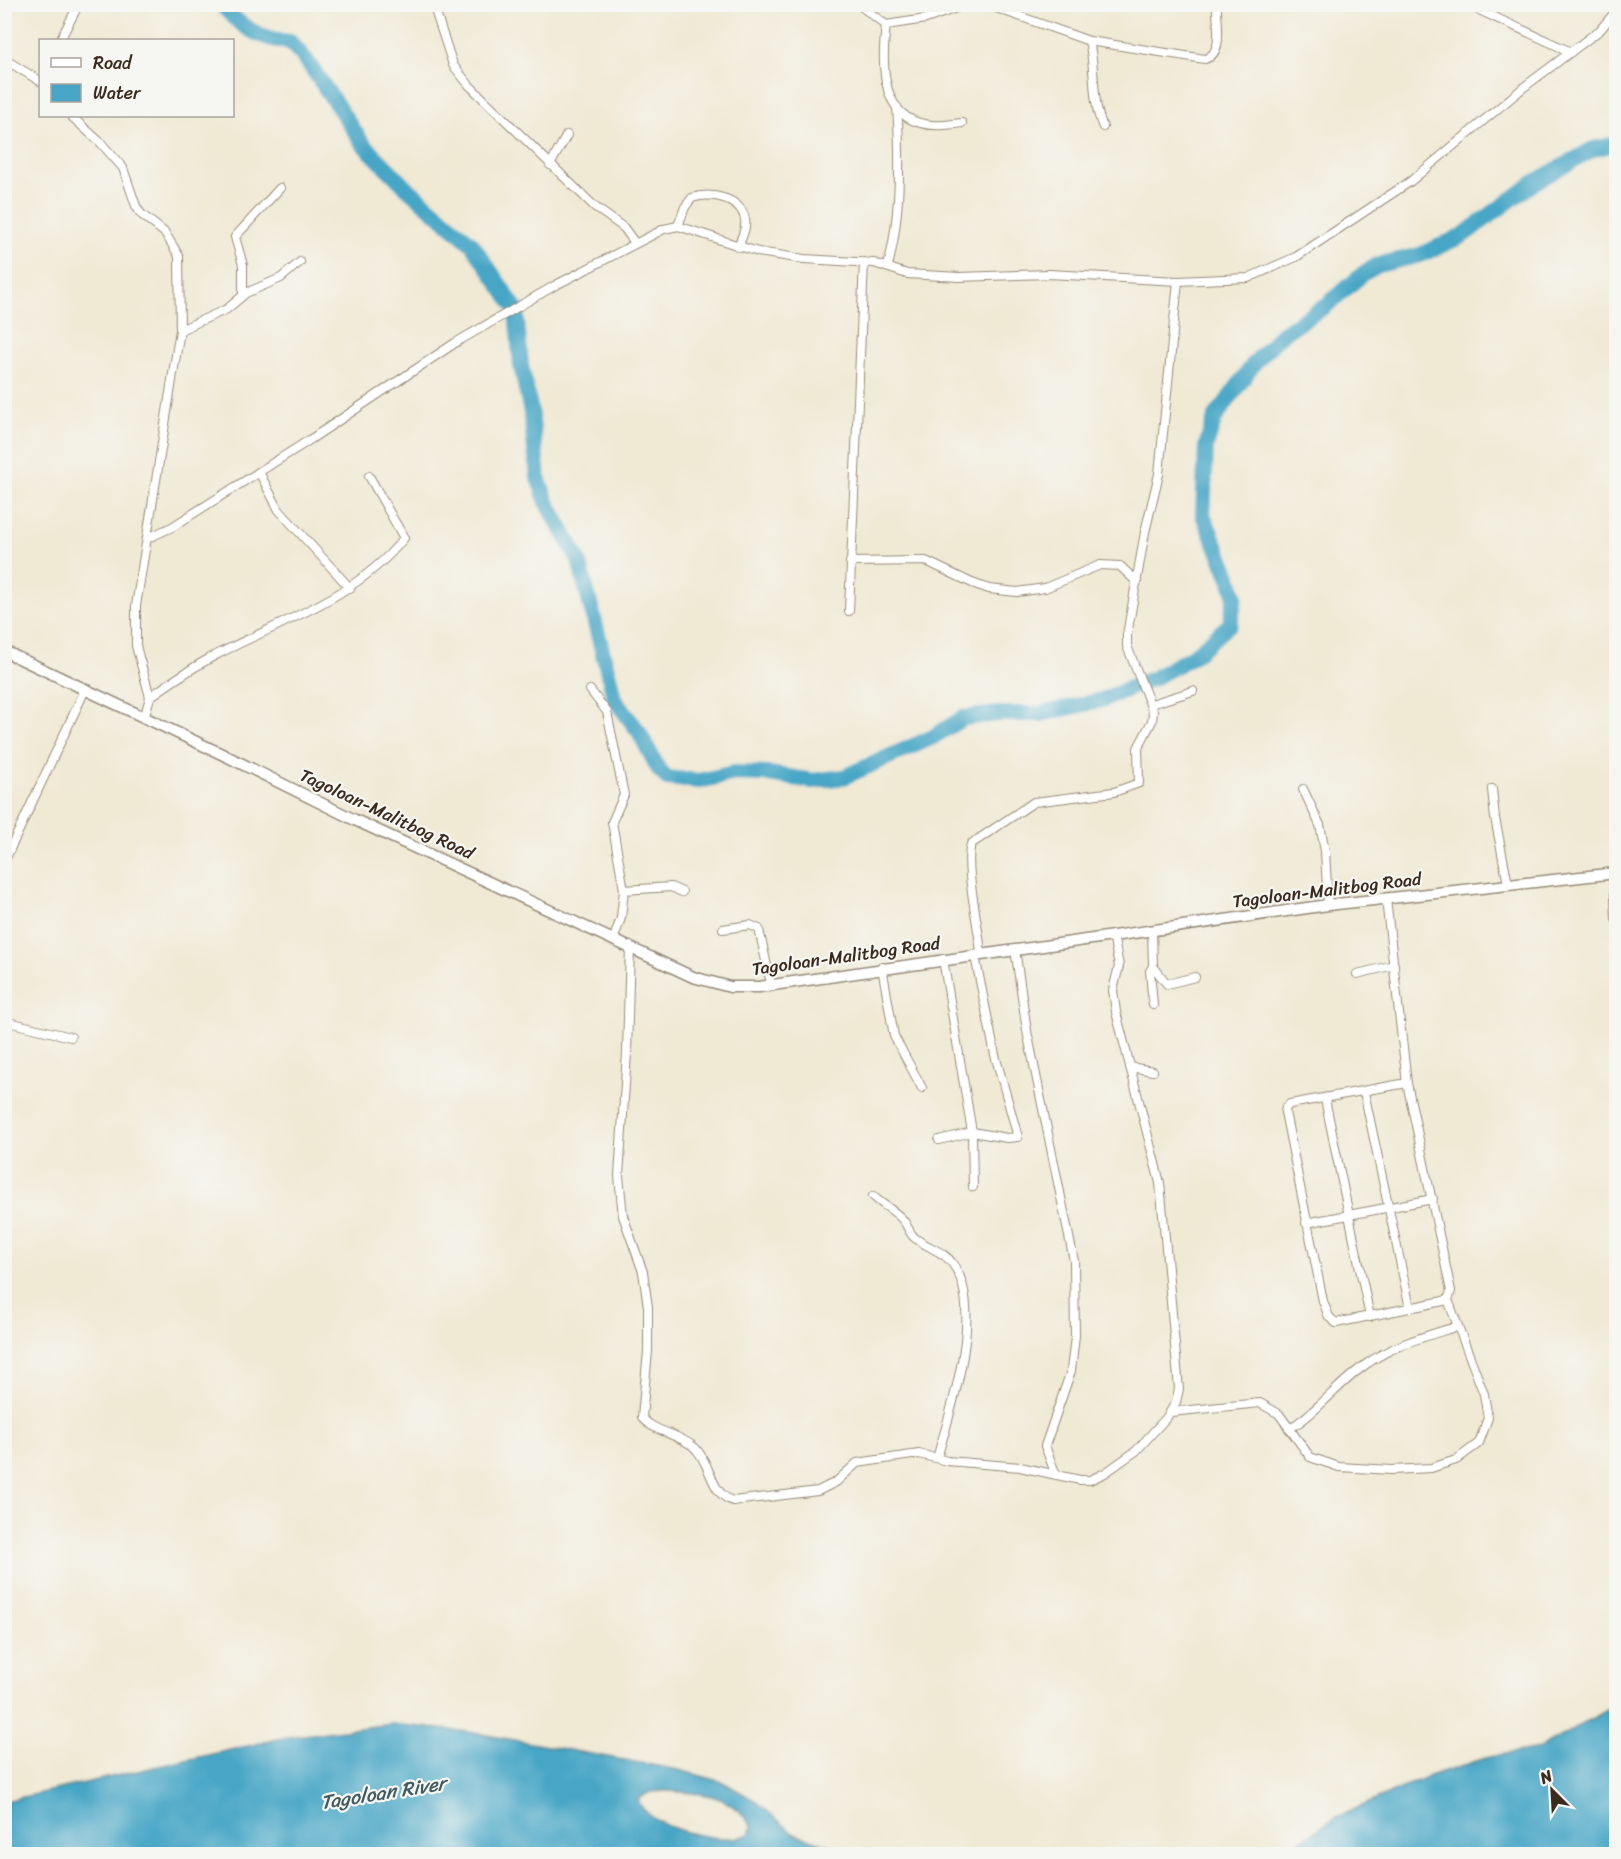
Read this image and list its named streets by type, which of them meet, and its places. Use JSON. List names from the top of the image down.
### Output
{
  "streets": {
    "main road": ["Tagoloan-Malitbog Road"]
  },
  "water": ["Tagoloan River"],
  "legend": ["Road", "Water"],
  "north": "top left"
}
